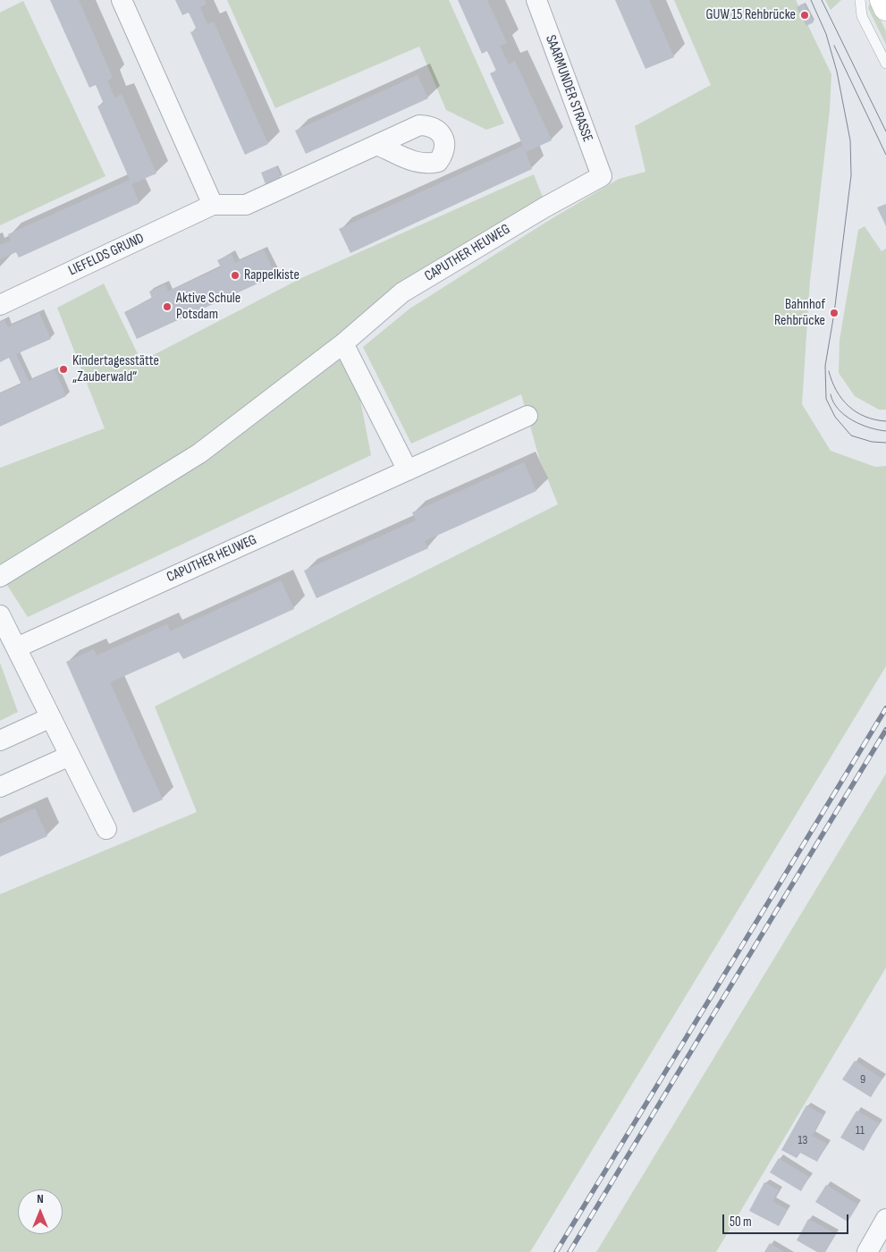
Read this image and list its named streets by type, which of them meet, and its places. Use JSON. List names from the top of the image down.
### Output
{
  "streets": {
    "street": ["SAARMUNDER STRASSE", "CAPUTHER HEUWEG", "LIEFELDS GRUND"]
  },
  "crossings": [
    ["SAARMUNDER STRASSE", "CAPUTHER HEUWEG"]
  ],
  "places": [
    "GUW 15 Rehbrücke",
    "Rappelkiste",
    "Aktive Schule Potsdam",
    "Bahnhof Rehbrücke",
    "Kindertagesstätte „Zauberwald“"
  ],
  "house_numbers": ["9", "11", "13"],
  "scale_bar": "50 m",
  "north": "top"
}
